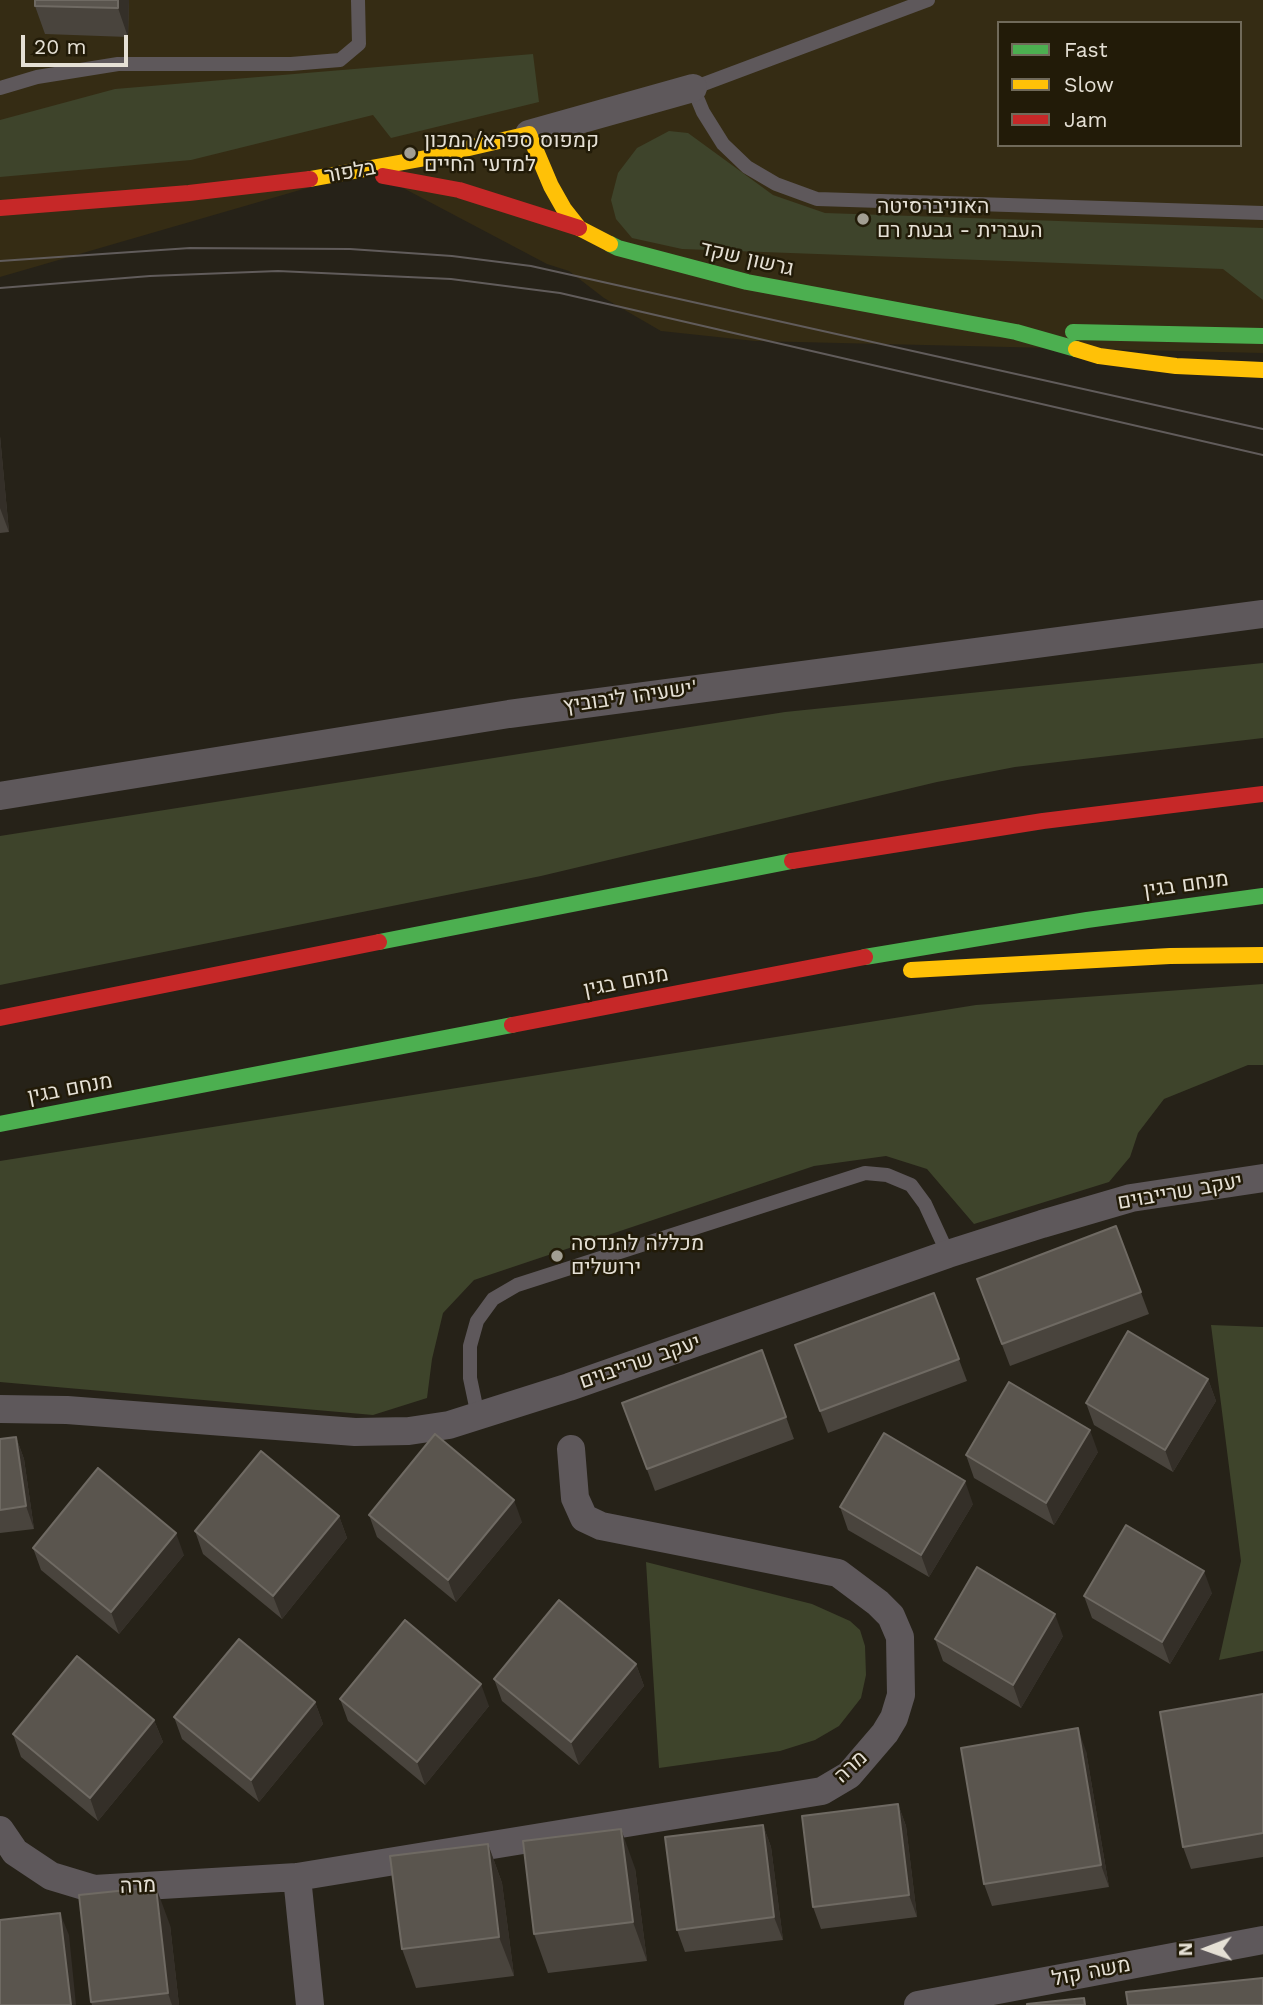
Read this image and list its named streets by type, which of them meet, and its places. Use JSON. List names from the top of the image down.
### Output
{
  "streets": {
    "main road": ["בלפור", "גרשון שקד", "מנחם בגין"],
    "street": [
      "ישעיהו ליבוביץ'",
      "יעקב שרייבוים",
      "מרה",
      "משה קול"
    ]
  },
  "crossings": [
    ["בלפור", "גרשון שקד"]
  ],
  "places": ["קמפוס ספרא/המכון למדעי החיים", "האוניברסיטה העברית - גבעת רם", "מכללה להנדסה ירושלים"],
  "legend": ["Fast", "Slow", "Jam"],
  "scale_bar": "20 m",
  "north": "left"
}
